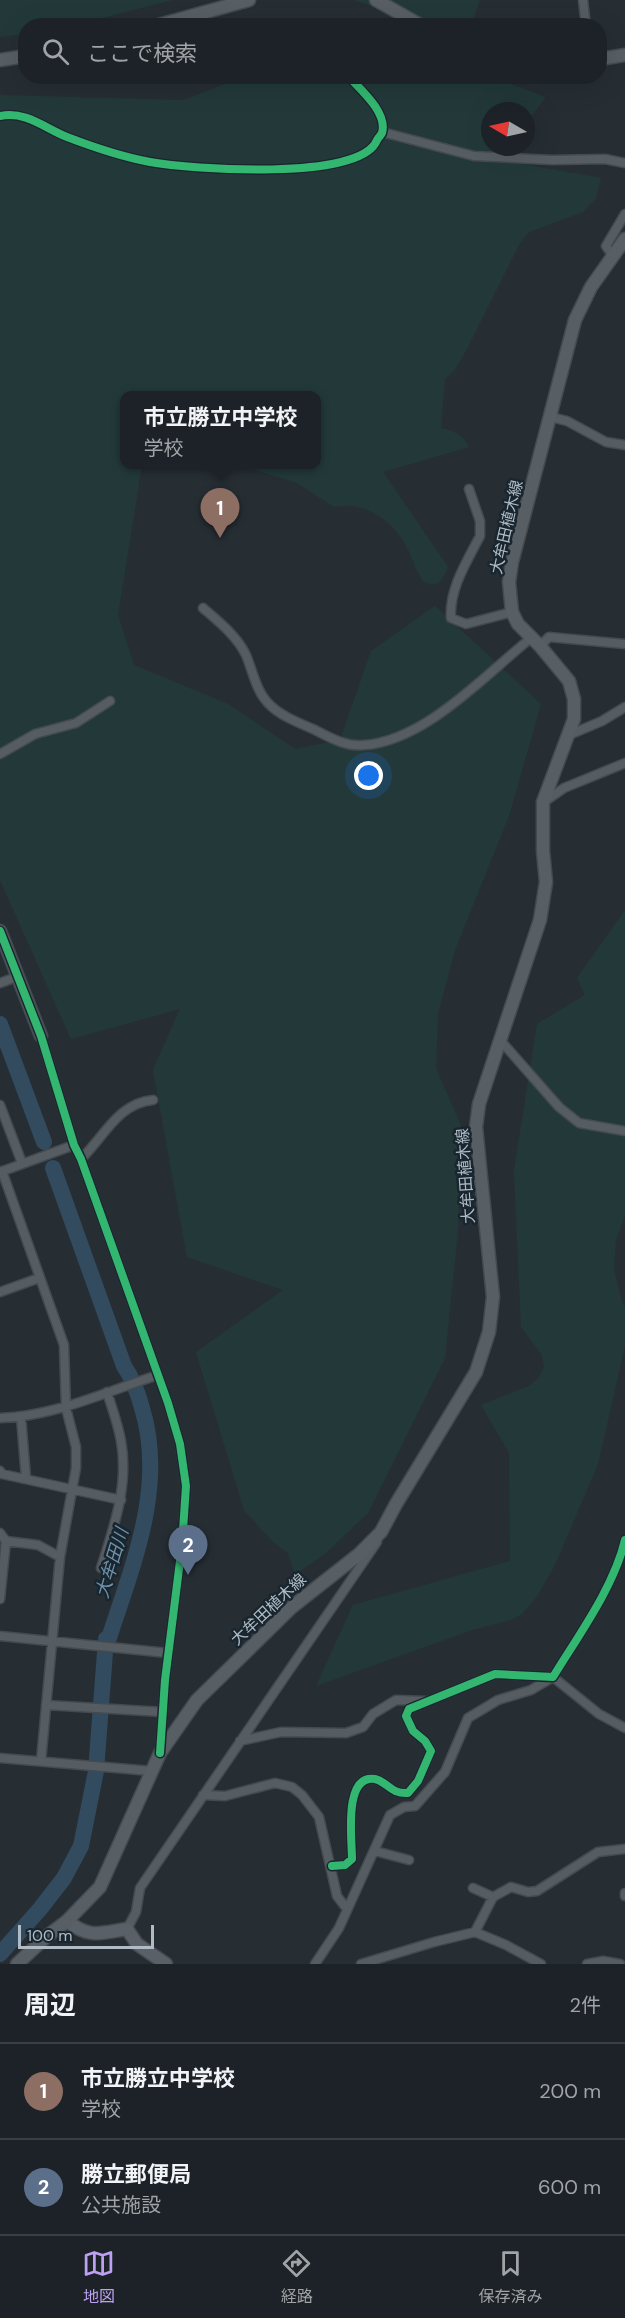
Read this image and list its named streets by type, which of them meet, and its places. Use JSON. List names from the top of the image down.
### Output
{
  "streets": {
    "main road": ["大牟田植木線"]
  },
  "water": ["大牟田川"],
  "scale_bar": "100 m",
  "north": "left",
  "page": {
    "search": "ここで検索",
    "popup": ["市立勝立中学校", "学校"],
    "pins": ["1", "2"],
    "scale": "100 m",
    "heading": ["周辺", "2件"],
    "list": [
      {
        "mark": "1",
        "name": "市立勝立中学校",
        "note": "学校",
        "value": "200 m"
      },
      {
        "mark": "2",
        "name": "勝立郵便局",
        "note": "公共施設",
        "value": "600 m"
      }
    ],
    "nav": ["地図", "経路", "保存済み"]
  }
}
